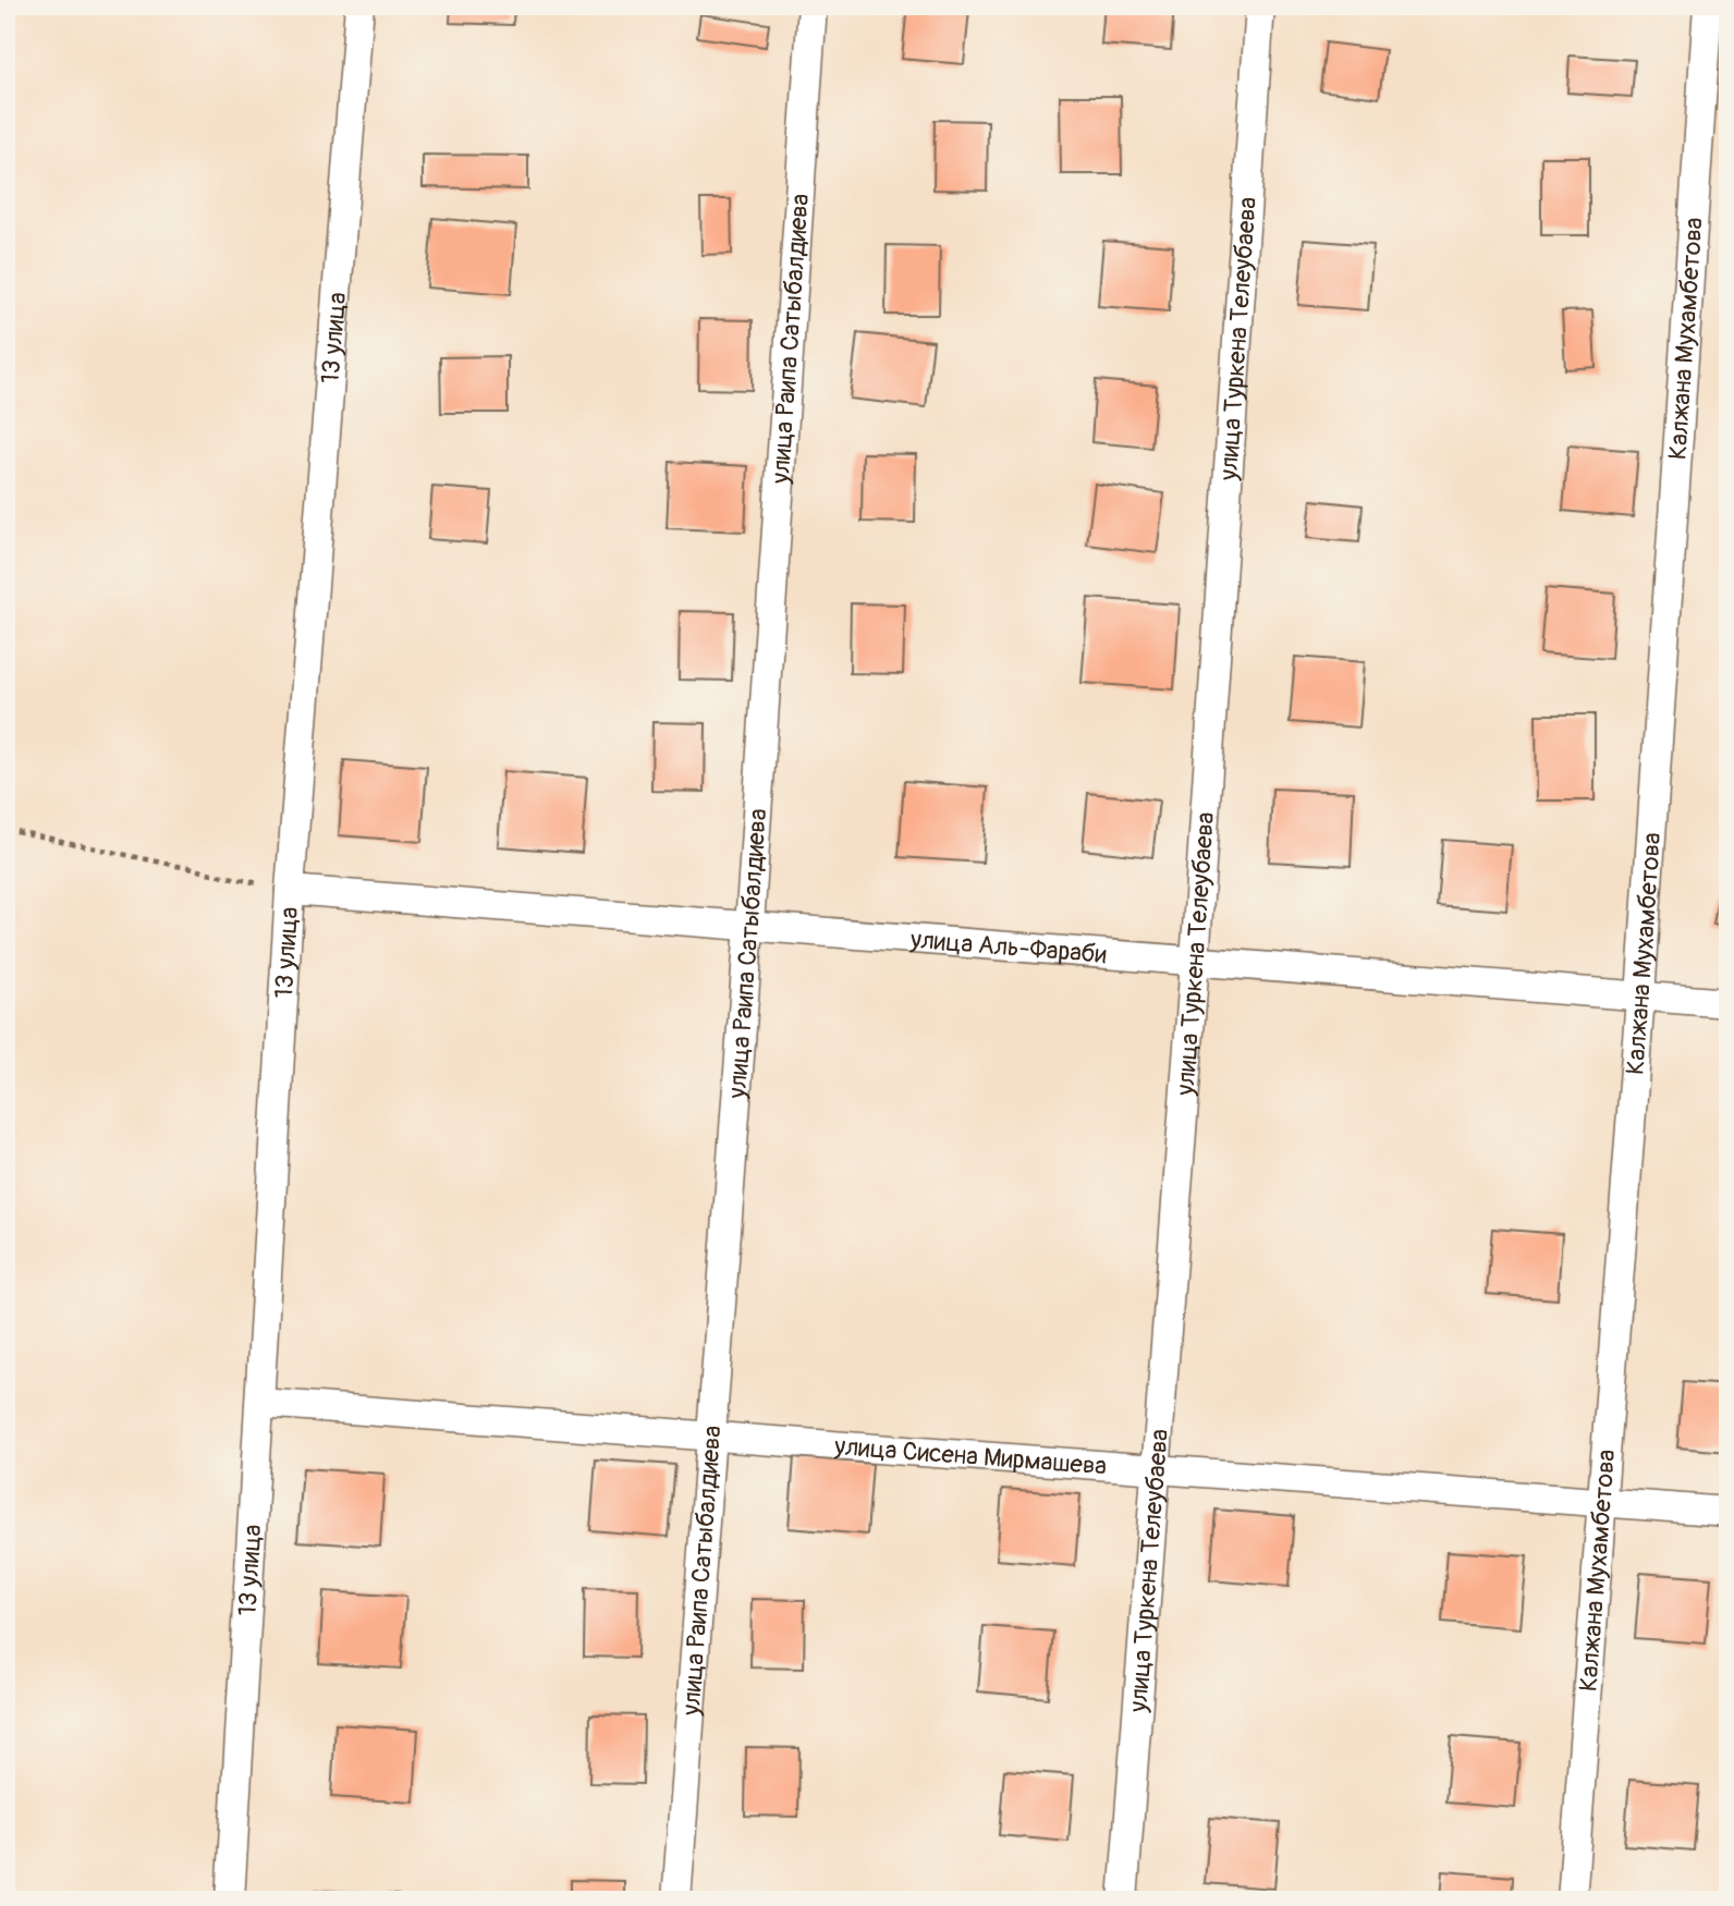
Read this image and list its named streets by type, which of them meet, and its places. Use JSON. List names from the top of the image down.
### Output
{
  "streets": {
    "street": [
      "13 улица",
      "улица Раипа Сатыбалдиева",
      "улица Туркена Телеубаева",
      "Калжана Мухамбетова",
      "улица Аль-Фараби",
      "улица Сисена Мирмашева"
    ]
  },
  "crossings": [
    ["13 улица", "улица Аль-Фараби"],
    ["13 улица", "улица Сисена Мирмашева"],
    ["улица Раипа Сатыбалдиева", "улица Аль-Фараби"],
    ["улица Раипа Сатыбалдиева", "улица Сисена Мирмашева"],
    ["улица Туркена Телеубаева", "улица Аль-Фараби"],
    ["улица Туркена Телеубаева", "улица Сисена Мирмашева"],
    ["Калжана Мухамбетова", "улица Аль-Фараби"],
    ["Калжана Мухамбетова", "улица Сисена Мирмашева"]
  ]
}
